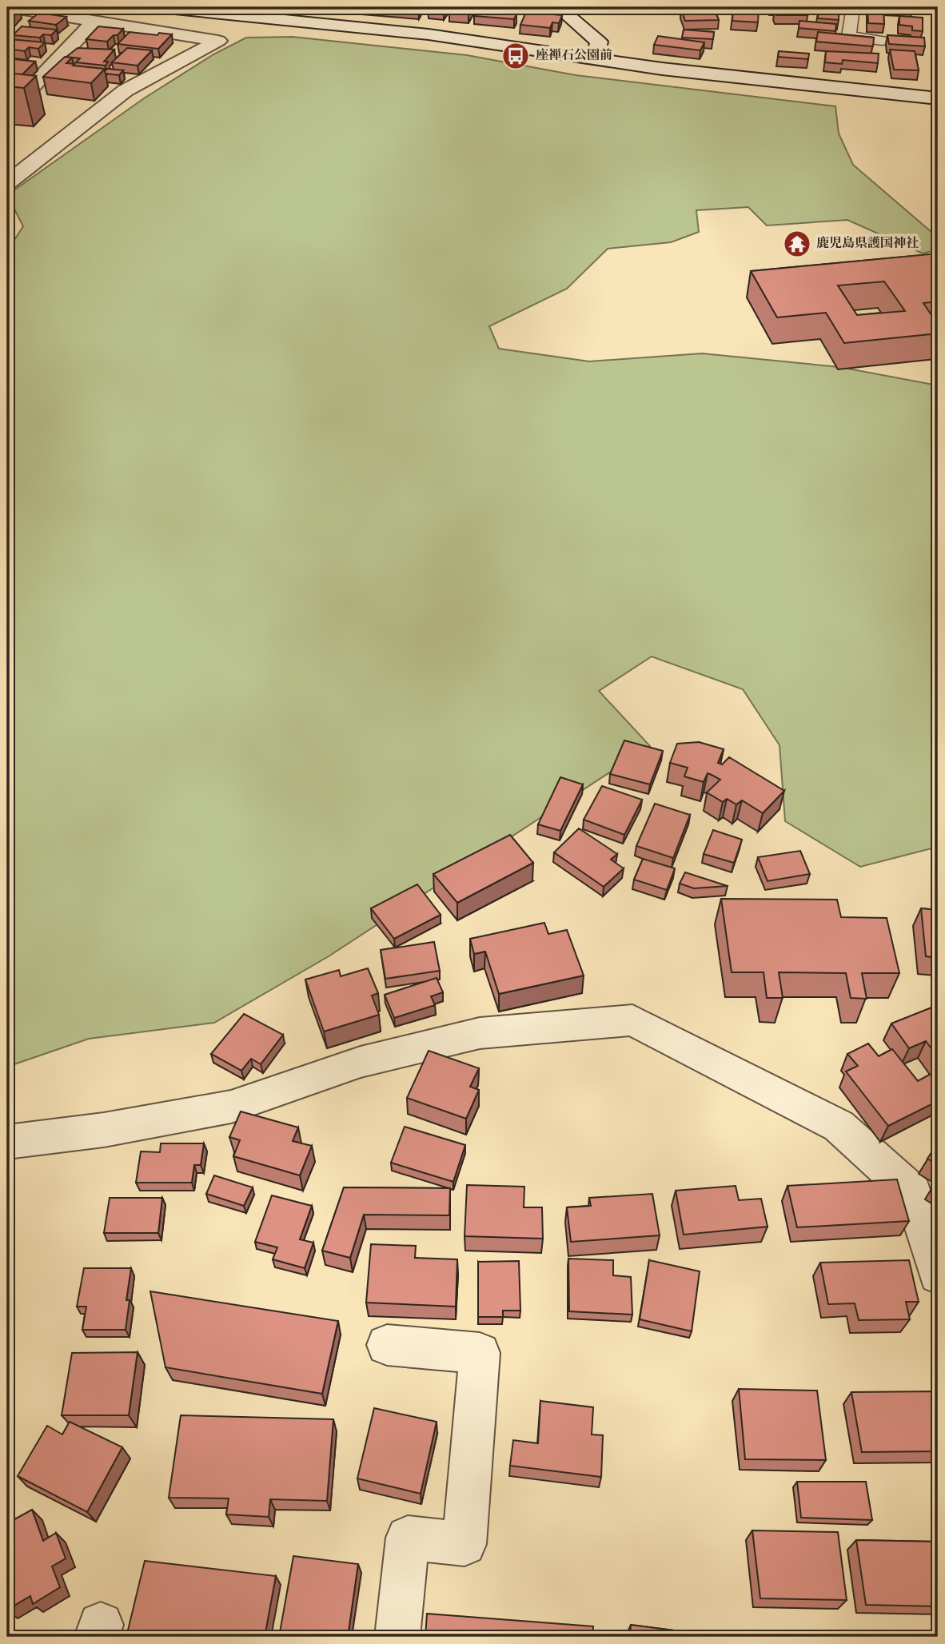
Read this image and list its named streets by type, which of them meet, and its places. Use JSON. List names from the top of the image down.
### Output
{
  "places": {
    "bus stop": ["座禅石公園前"],
    "temple": ["鹿児島県護国神社"]
  }
}
